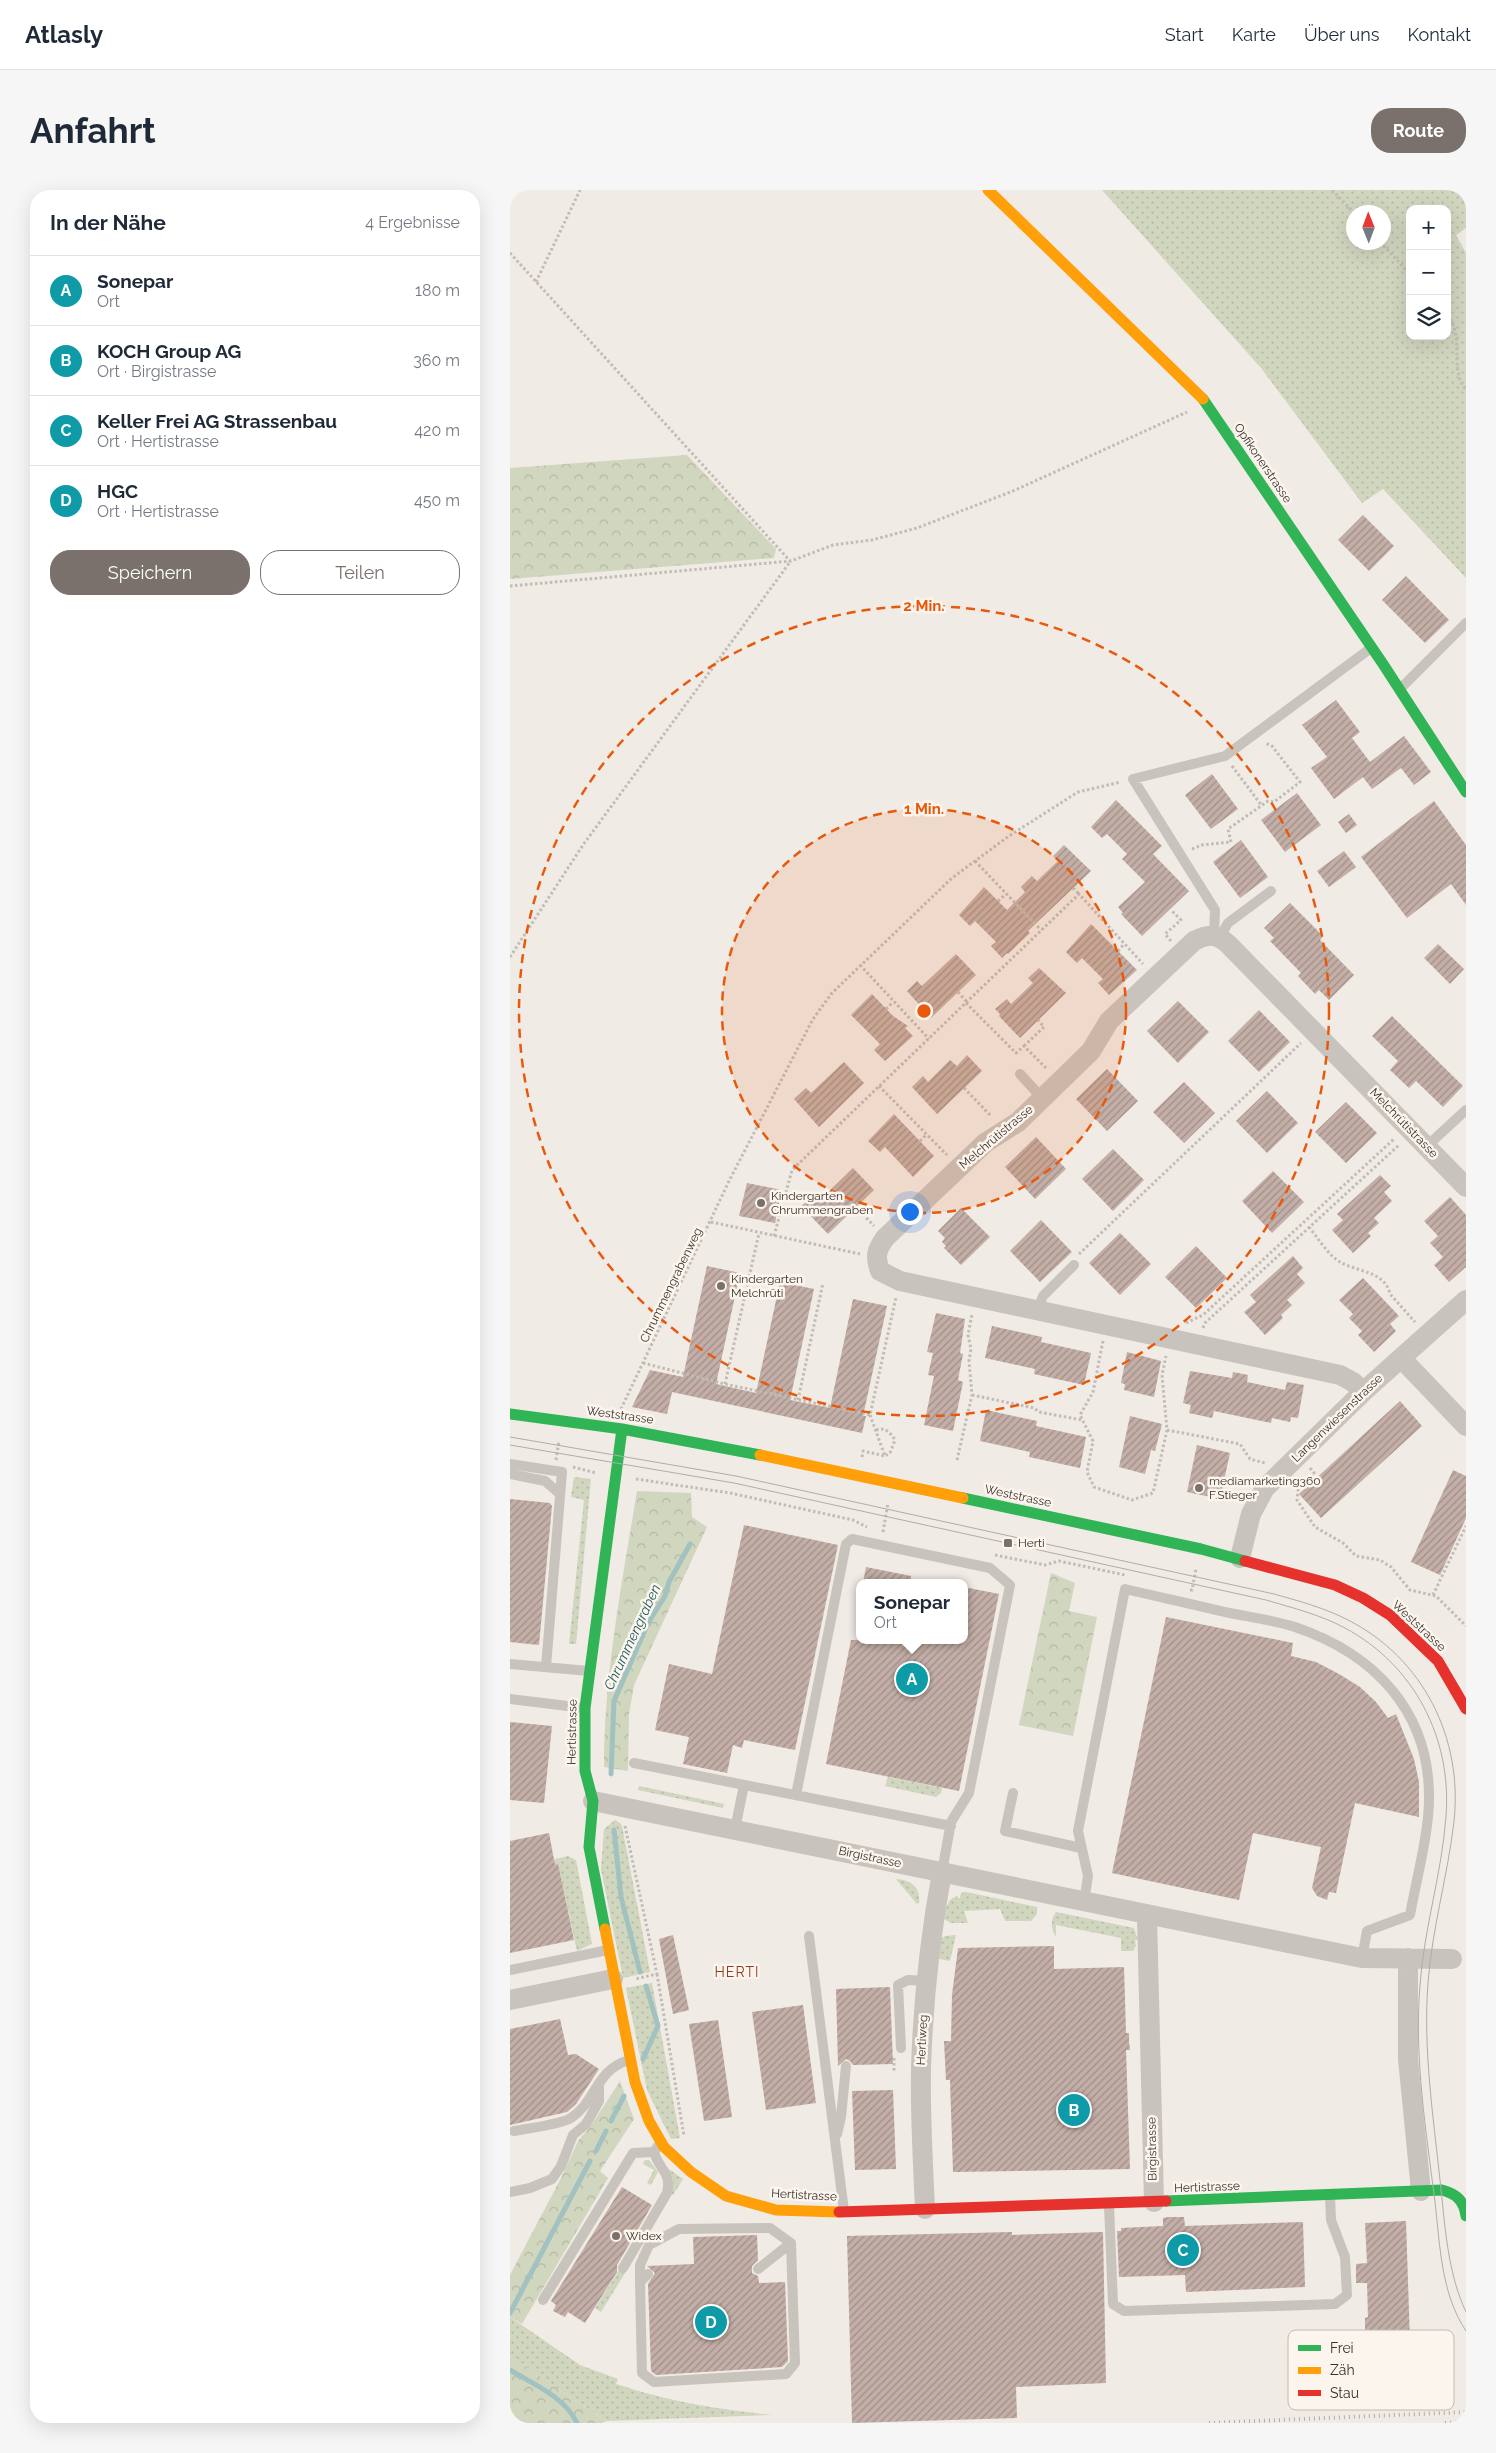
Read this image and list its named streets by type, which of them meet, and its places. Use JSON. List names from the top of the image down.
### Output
{
  "streets": {
    "street": [
      "Opfikonerstrasse",
      "Melchrütistrasse",
      "Weststrasse",
      "Langenwiesenstrasse",
      "Hertistrasse",
      "Birgistrasse",
      "Hertiweg"
    ],
    "path": ["Chrummengrabenweg"]
  },
  "crossings": [
    ["Melchrütistrasse", "Chrummengrabenweg"],
    ["Chrummengrabenweg", "Weststrasse"],
    ["Chrummengrabenweg", "Hertistrasse"],
    ["Weststrasse", "Langenwiesenstrasse"],
    ["Weststrasse", "Hertistrasse"],
    ["Hertistrasse", "Birgistrasse"],
    ["Hertistrasse", "Hertiweg"],
    ["Birgistrasse", "Hertiweg"]
  ],
  "districts": ["HERTI"],
  "water": ["Chrummengraben"],
  "places": {
    "other": [
      "Kindergarten Chrummengraben",
      "Kindergarten Melchrüti",
      "mediamarketing360 F.Stieger",
      "Widex"
    ],
    "transit": ["Herti"]
  },
  "legend": ["Frei", "Zäh", "Stau"],
  "north": "top",
  "page": {
    "header": "Atlasly",
    "nav": [
      "Start",
      "Karte",
      "Über uns",
      "Kontakt"
    ],
    "buttons": [
      "Route",
      ["Speichern", "Teilen"]
    ],
    "title": "Anfahrt",
    "heading": ["In der Nähe", "4 Ergebnisse"],
    "map_buttons": ["+", "−"],
    "list": [
      {
        "mark": "A",
        "name": "Sonepar",
        "note": "Ort",
        "value": "180 m"
      },
      {
        "mark": "B",
        "name": "KOCH Group AG",
        "note": "Ort · Birgistrasse",
        "value": "360 m"
      },
      {
        "mark": "C",
        "name": "Keller Frei AG Strassenbau",
        "note": "Ort · Hertistrasse",
        "value": "420 m"
      },
      {
        "mark": "D",
        "name": "HGC",
        "note": "Ort · Hertistrasse",
        "value": "450 m"
      }
    ],
    "popup": ["Sonepar", "Ort"],
    "pins": [
      "A",
      "B",
      "C",
      "D"
    ]
  },
  "rings": ["2 Min.", "1 Min."]
}
